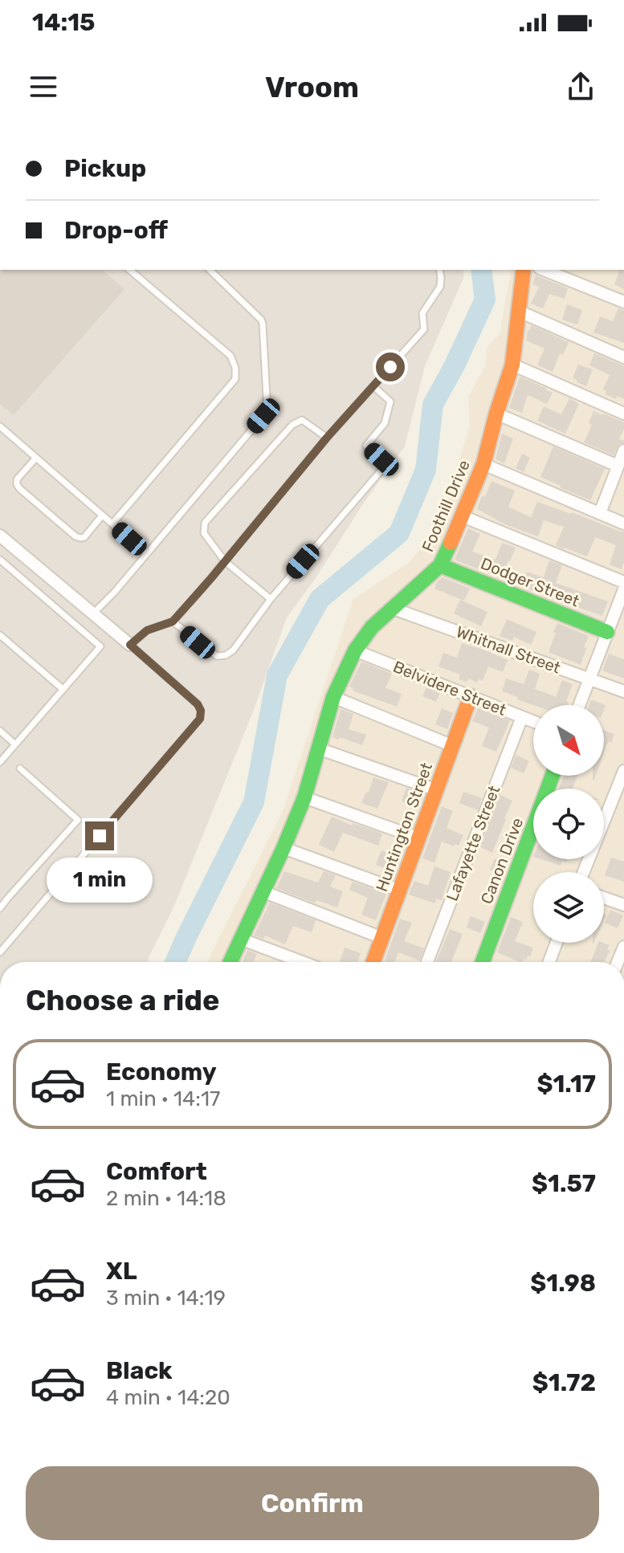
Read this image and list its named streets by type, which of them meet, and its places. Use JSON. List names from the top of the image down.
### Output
{
  "streets": {
    "street": [
      "Foothill Drive",
      "Dodger Street",
      "Whitnall Street",
      "Belvidere Street",
      "Huntington Street",
      "Lafayette Street",
      "Canon Drive"
    ]
  },
  "crossings": [
    ["Foothill Drive", "Dodger Street"],
    ["Foothill Drive", "Whitnall Street"],
    ["Foothill Drive", "Belvidere Street"],
    ["Belvidere Street", "Huntington Street"],
    ["Belvidere Street", "Lafayette Street"]
  ],
  "north": "bottom right",
  "page": {
    "status": "14:15",
    "header": "Vroom",
    "banner": ["Pickup", "Drop-off"],
    "bubble": "1 min",
    "heading": "Choose a ride",
    "list": [
      {
        "name": "Economy",
        "note": "1 min · 14:17",
        "value": "$1.17"
      },
      {
        "name": "Comfort",
        "note": "2 min · 14:18",
        "value": "$1.57"
      },
      {
        "name": "XL",
        "note": "3 min · 14:19",
        "value": "$1.98"
      },
      {
        "name": "Black",
        "note": "4 min · 14:20",
        "value": "$1.72"
      }
    ],
    "buttons": "Confirm"
  }
}
